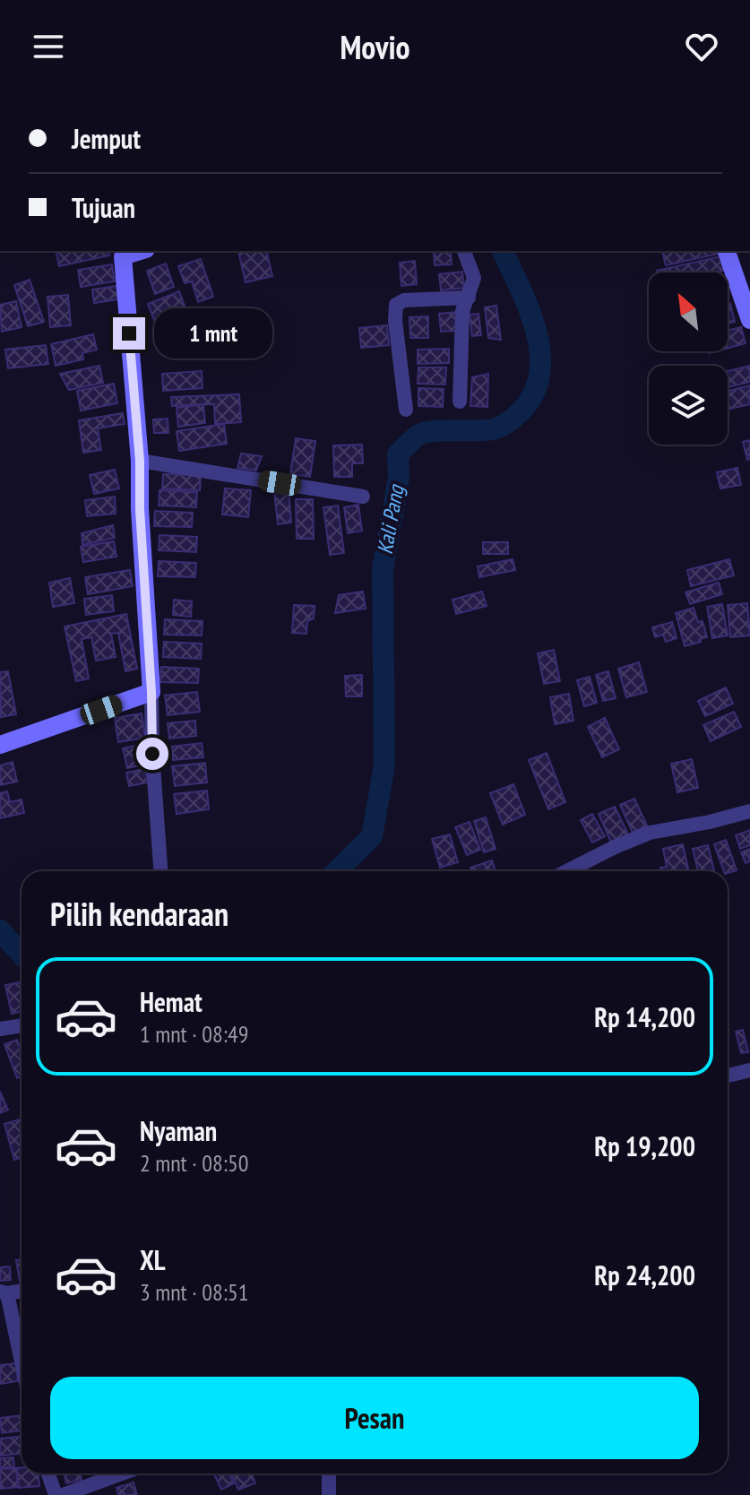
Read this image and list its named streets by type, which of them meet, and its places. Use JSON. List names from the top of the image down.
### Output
{
  "water": ["Kali Pang"],
  "north": "top left",
  "page": {
    "header": "Movio",
    "banner": ["Jemput", "Tujuan"],
    "bubble": "1 mnt",
    "heading": "Pilih kendaraan",
    "list": [
      {
        "name": "Hemat",
        "note": "1 mnt · 08:49",
        "value": "Rp 14,200"
      },
      {
        "name": "Nyaman",
        "note": "2 mnt · 08:50",
        "value": "Rp 19,200"
      },
      {
        "name": "XL",
        "note": "3 mnt · 08:51",
        "value": "Rp 24,200"
      }
    ],
    "buttons": "Pesan"
  }
}
